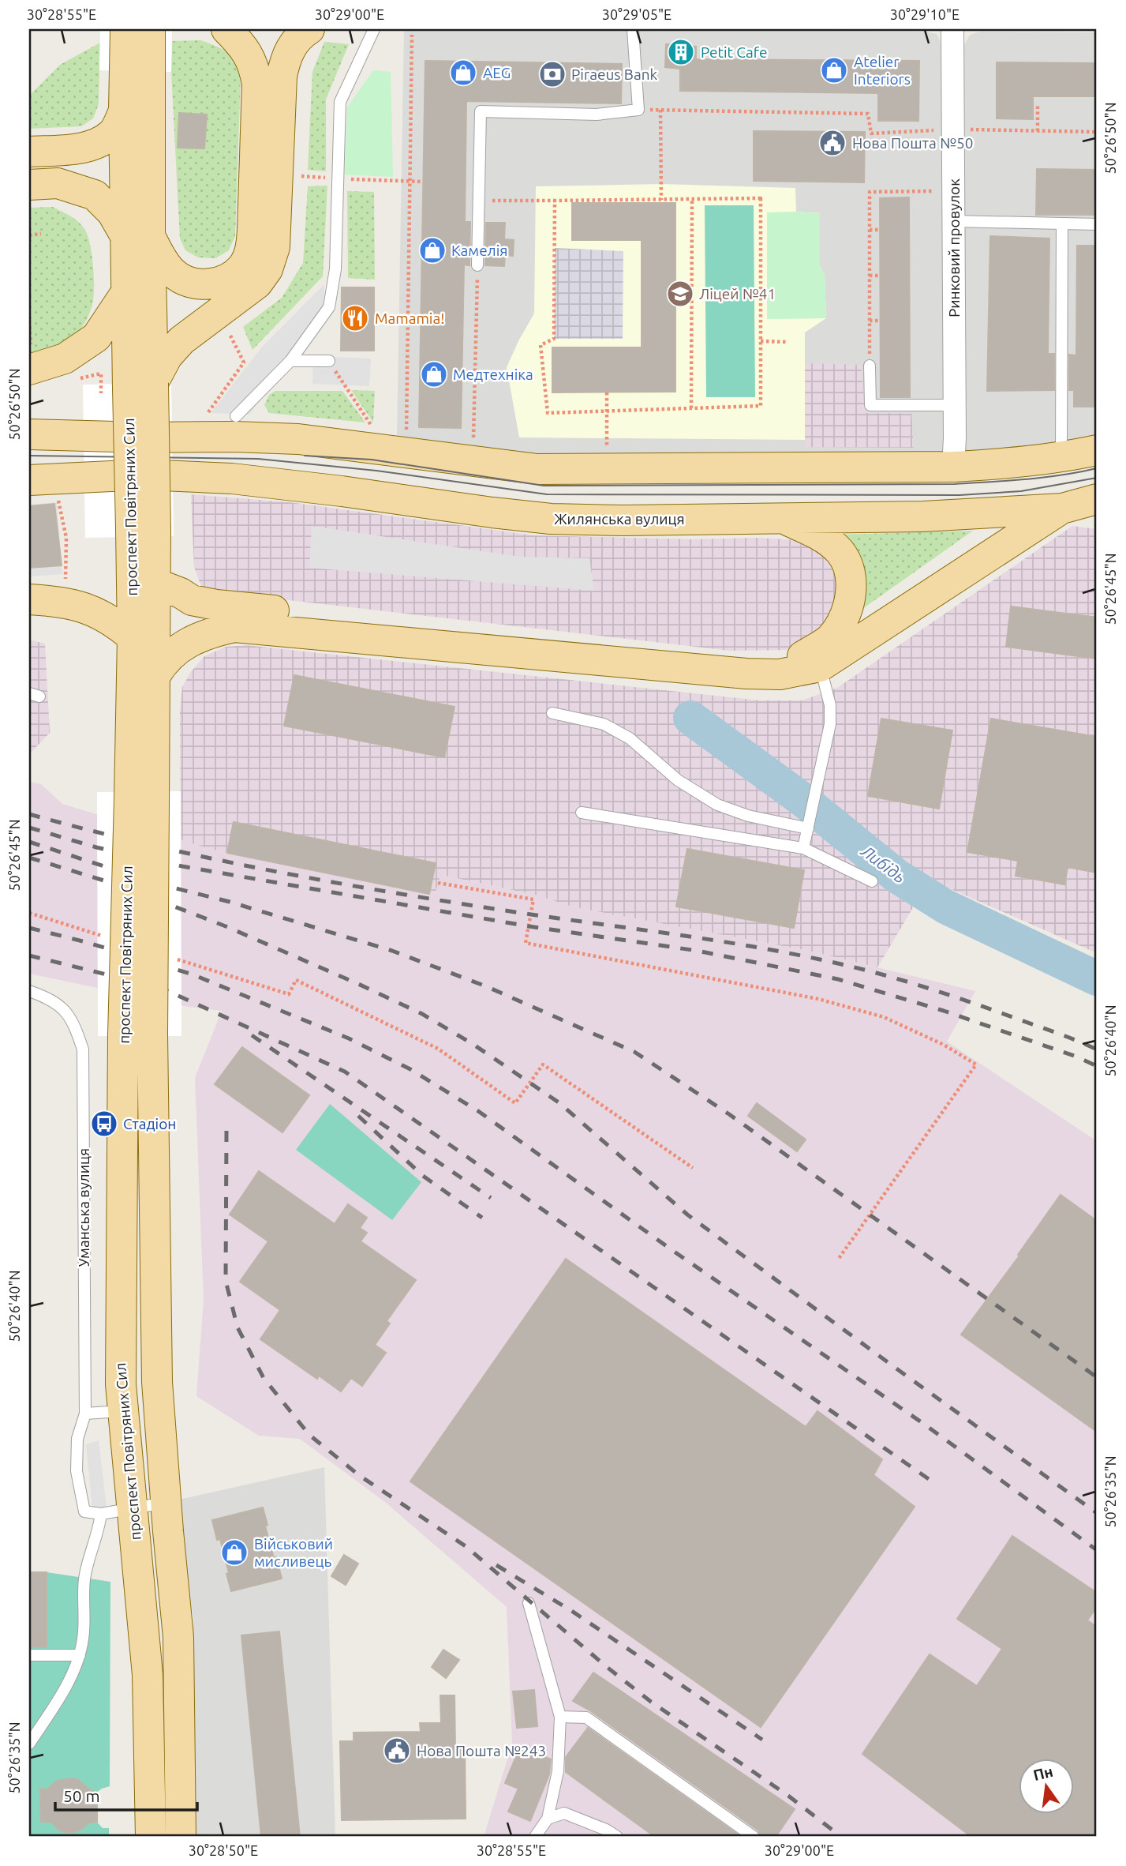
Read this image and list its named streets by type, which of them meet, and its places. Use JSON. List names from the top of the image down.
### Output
{
  "streets": {
    "main road": ["проспект Повітряних Сил", "Жилянська вулиця"],
    "street": ["Ринковий провулок"],
    "lane": ["Уманська вулиця"]
  },
  "water": ["Либідь"],
  "places": {
    "building": ["Petit Cafe"],
    "shop": [
      "Atelier Interiors",
      "AEG",
      "Камелія",
      "Медтехніка",
      "Військовий мисливець"
    ],
    "bank": ["Piraeus Bank"],
    "public building": ["Нова Пошта №50", "Нова Пошта №243"],
    "school or university": ["Ліцей №41"],
    "restaurant": ["Mamamia!"],
    "bus stop": ["Стадіон"]
  },
  "scale_bar": "50 m",
  "north": "top",
  "coordinates": [
    "30°28'55\"E",
    "30°29'00\"E",
    "30°29'05\"E",
    "30°29'10\"E",
    "50°26'50\"N",
    "50°26'45\"N",
    "50°26'40\"N",
    "50°26'35\"N",
    "30°28'50\"E"
  ]
}
